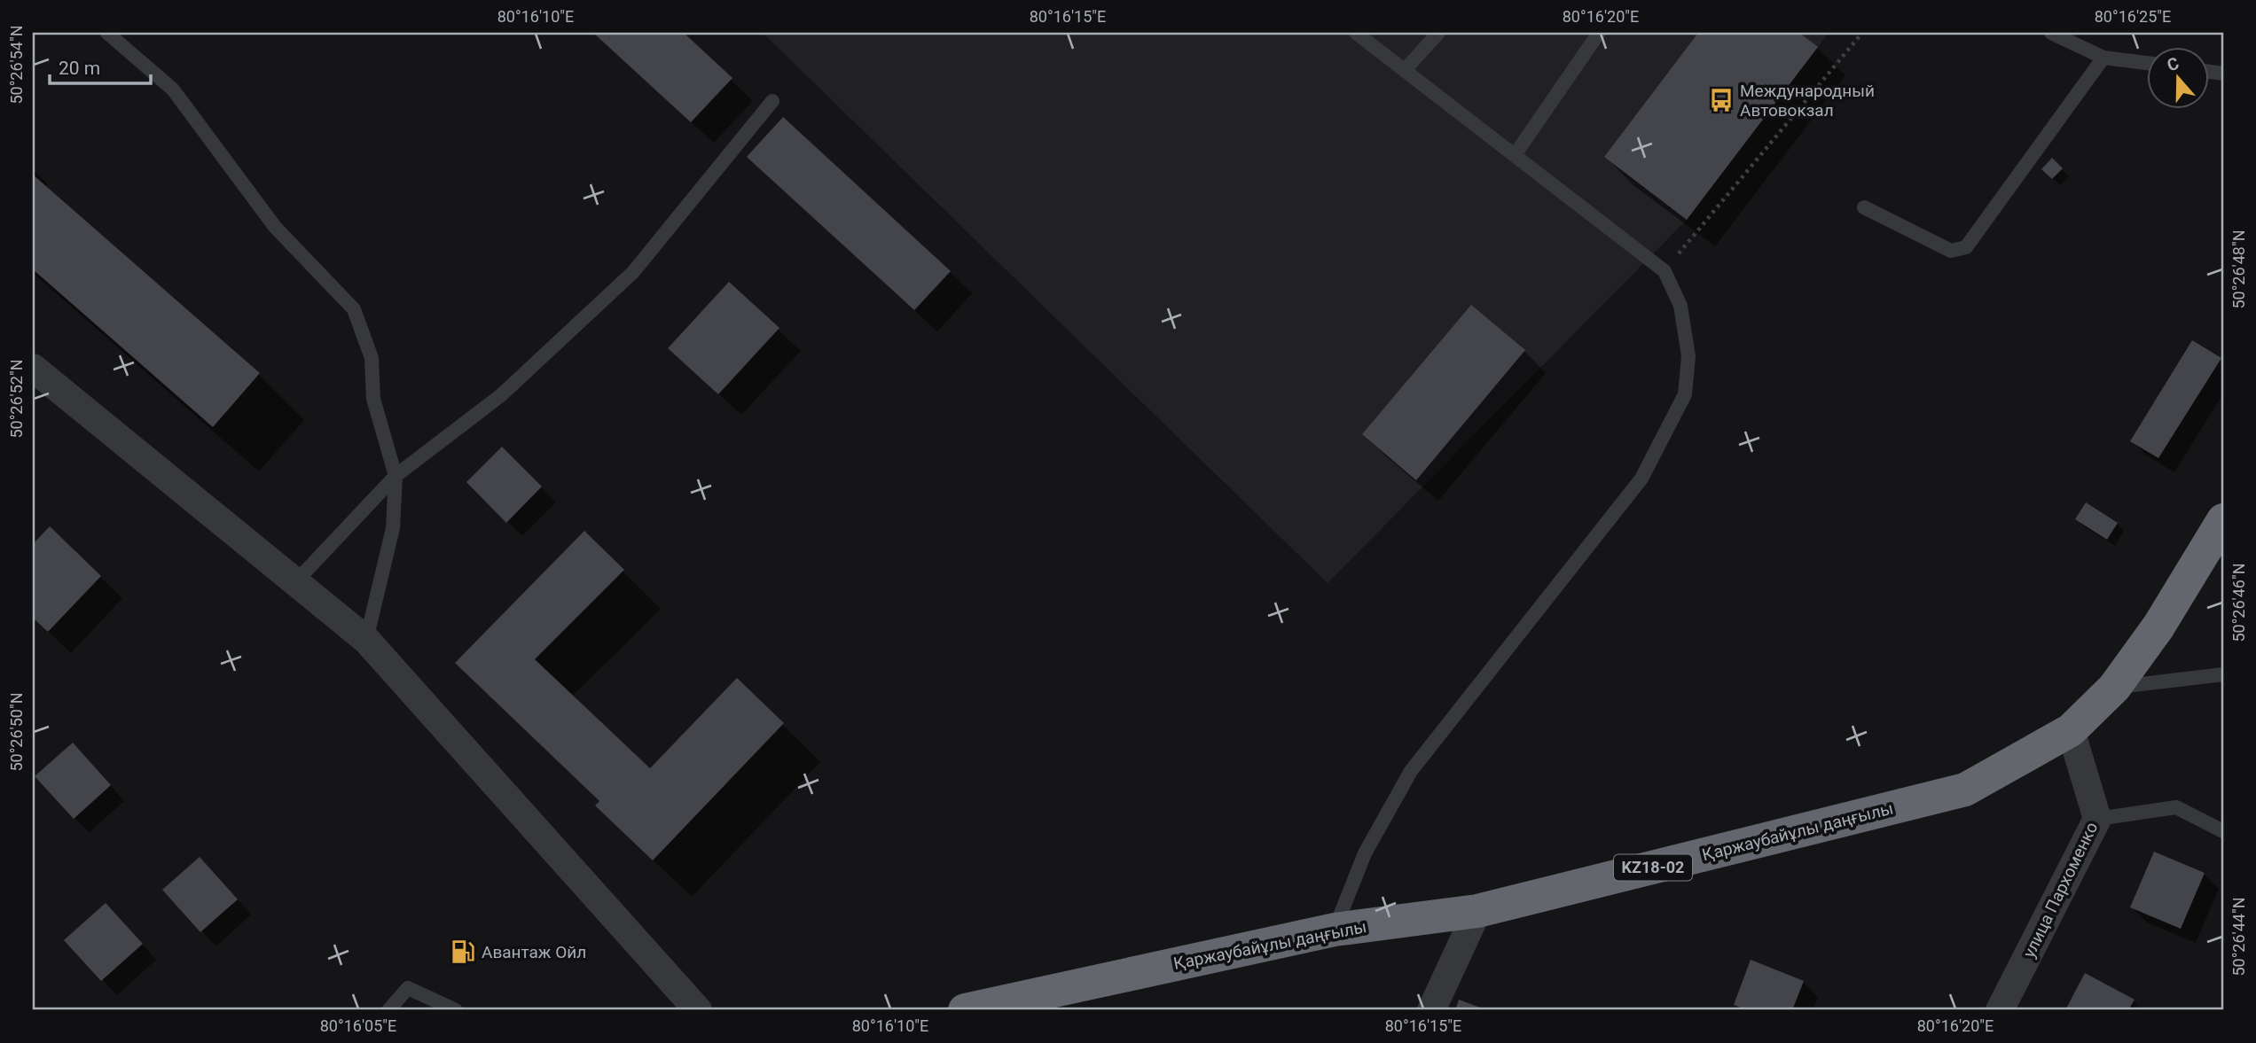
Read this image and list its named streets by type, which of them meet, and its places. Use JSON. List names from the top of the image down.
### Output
{
  "streets": {
    "highway": ["Қаржаубайұлы даңғылы", "KZ18-02"],
    "street": ["улица Пархоменко"]
  },
  "crossings": [
    ["Қаржаубайұлы даңғылы", "улица Пархоменко"]
  ],
  "places": {
    "bus stop": ["Международный Автовокзал"],
    "fuel station": ["Авантаж Ойл"]
  },
  "scale_bar": "20 m",
  "north": "top",
  "coordinates": [
    "80°16'10\"E",
    "80°16'15\"E",
    "80°16'20\"E",
    "80°16'25\"E",
    "50°26'54\"N",
    "50°26'48\"N",
    "50°26'52\"N",
    "50°26'46\"N",
    "50°26'50\"N",
    "50°26'44\"N",
    "80°16'05\"E"
  ]
}
